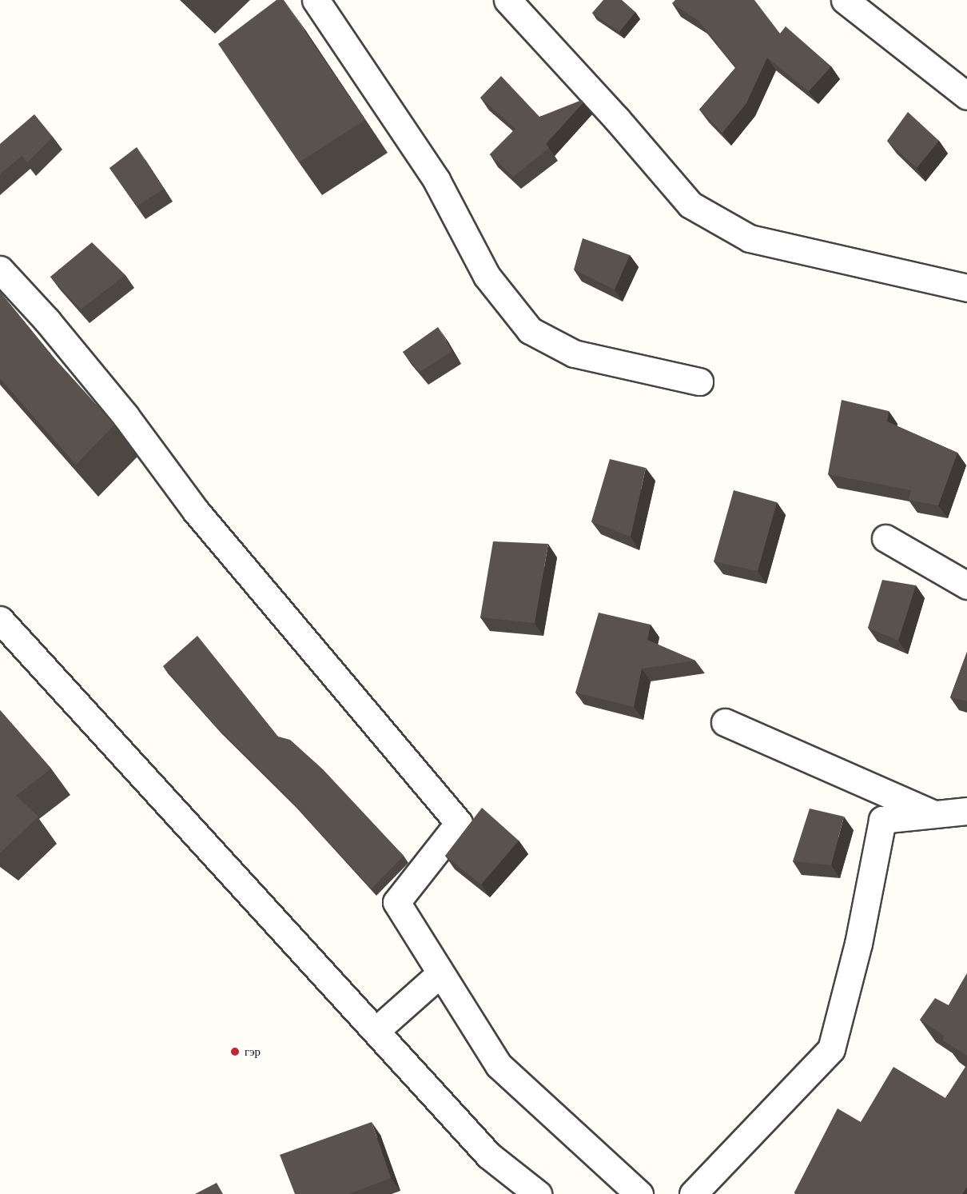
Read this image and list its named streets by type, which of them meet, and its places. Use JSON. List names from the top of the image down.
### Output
{
  "places": ["гэр"]
}
